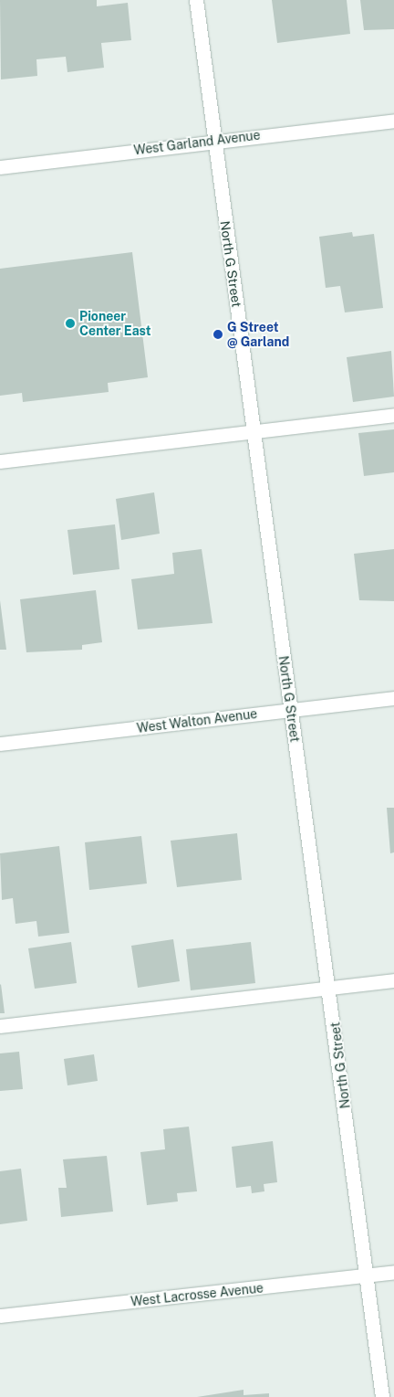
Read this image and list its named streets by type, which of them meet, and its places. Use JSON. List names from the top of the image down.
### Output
{
  "streets": {
    "street": [
      "West Garland Avenue",
      "North G Street",
      "West Walton Avenue",
      "West Lacrosse Avenue"
    ]
  },
  "crossings": [
    ["West Garland Avenue", "North G Street"],
    ["North G Street", "West Walton Avenue"],
    ["North G Street", "West Lacrosse Avenue"]
  ],
  "places": ["Pioneer Center East", "G Street @ Garland"]
}
